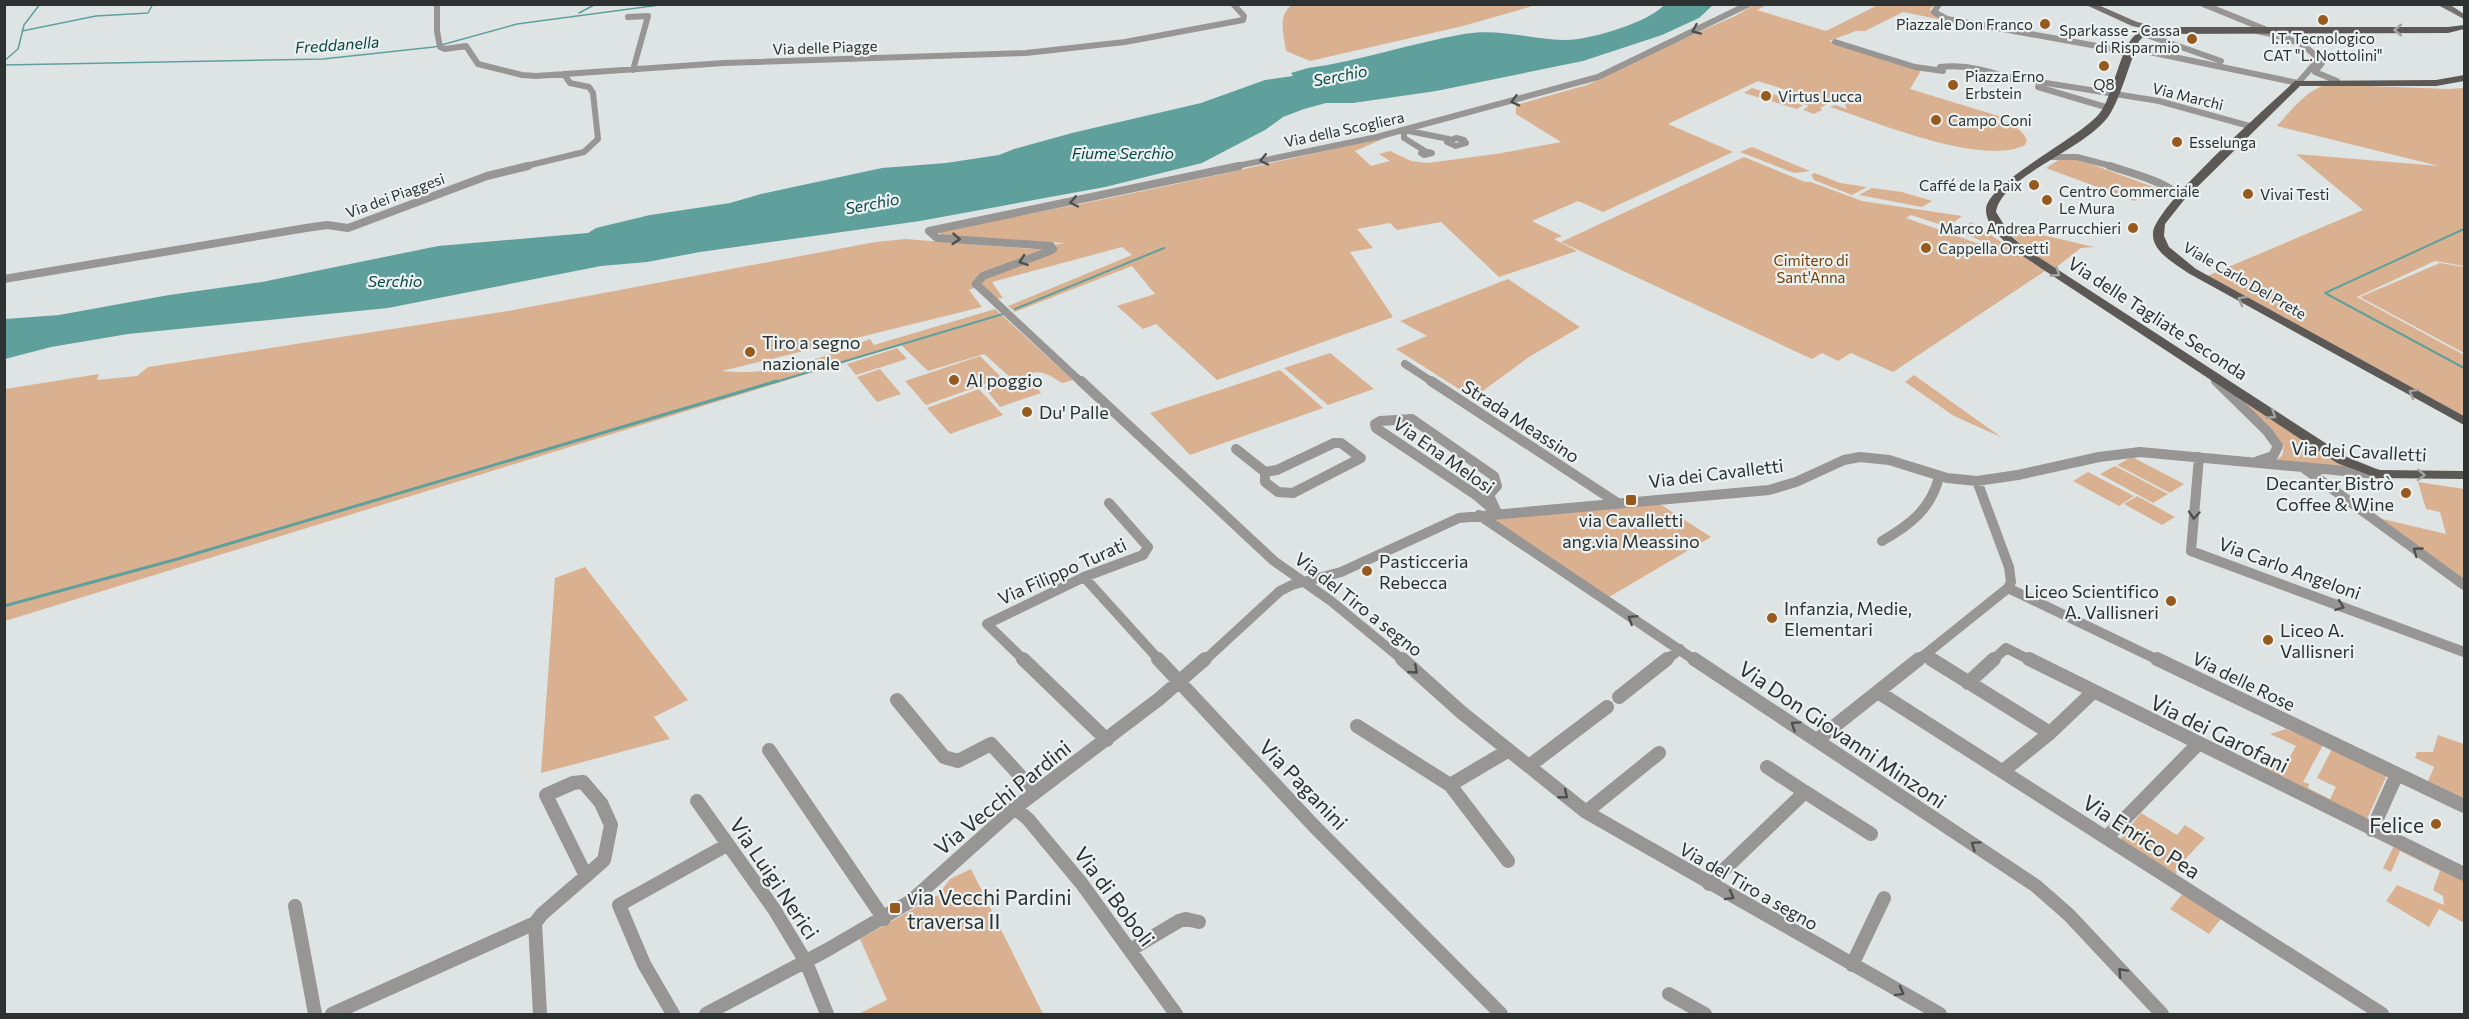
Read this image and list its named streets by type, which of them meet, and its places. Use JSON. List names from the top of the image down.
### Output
{
  "streets": {
    "main road": ["Viale Carlo Del Prete", "Via delle Tagliate Seconda", "Via dei Cavalletti"],
    "street": [
      "Via delle Piagge",
      "Via Marchi",
      "Via della Scogliera",
      "Via dei Piaggesi",
      "Strada Meassino",
      "Via Ena Melosi",
      "Via Carlo Angeloni",
      "Via Filippo Turati",
      "Via del Tiro a segno",
      "Via delle Rose",
      "Via dei Garofani",
      "Via Don Giovanni Minzoni",
      "Via Paganini",
      "Via Vecchi Pardini",
      "Via Enrico Pea",
      "Via Luigi Nerici",
      "Via di Boboli"
    ]
  },
  "crossings": [
    ["Via delle Piagge", "Via dei Piaggesi"],
    ["Via Marchi", "Viale Carlo Del Prete"],
    ["Via Marchi", "Via delle Tagliate Seconda"],
    ["Via della Scogliera", "Via del Tiro a segno"],
    ["Via delle Tagliate Seconda", "Via dei Cavalletti"],
    ["Strada Meassino", "Via dei Cavalletti"],
    ["Via dei Cavalletti", "Via Ena Melosi"],
    ["Via dei Cavalletti", "Via Carlo Angeloni"],
    ["Via dei Cavalletti", "Via del Tiro a segno"],
    ["Via dei Cavalletti", "Via Don Giovanni Minzoni"],
    ["Via dei Cavalletti", "Via Vecchi Pardini"],
    ["Via Filippo Turati", "Via Paganini"],
    ["Via Filippo Turati", "Via Vecchi Pardini"],
    ["Via del Tiro a segno", "Via Vecchi Pardini"],
    ["Via Paganini", "Via Vecchi Pardini"],
    ["Via Vecchi Pardini", "Via Luigi Nerici"],
    ["Via Vecchi Pardini", "Via di Boboli"]
  ],
  "one_way": [
    "Via della Scogliera",
    "Viale Carlo Del Prete",
    "Via delle Tagliate Seconda",
    "Via del Tiro a segno",
    "Via Don Giovanni Minzoni"
  ],
  "water": ["Freddanella", "Serchio", "Fiume Serchio"],
  "parks": ["Cimitero di Sant'Anna"],
  "places": {
    "other": [
      "I.T. Tecnologico CAT \"L. Nottolini\"",
      "Piazzale Don Franco",
      "Sparkasse - Cassa di Risparmio",
      "Q8",
      "Piazza Erno Erbstein",
      "Virtus Lucca",
      "Campo Coni",
      "Esselunga",
      "Caffé de la Paix",
      "Vivai Testi",
      "Centro Commerciale Le Mura",
      "Marco Andrea Parrucchieri",
      "Cappella Orsetti",
      "Tiro a segno nazionale",
      "Al poggio",
      "Du' Palle",
      "Decanter Bistrò Coffee & Wine",
      "Pasticceria Rebecca",
      "Liceo Scientifico A. Vallisneri",
      "Infanzia, Medie, Elementari",
      "Liceo A. Vallisneri",
      "Felice"
    ],
    "transit": ["via Cavalletti ang.via Meassino", "via Vecchi Pardini traversa II"]
  }
}
